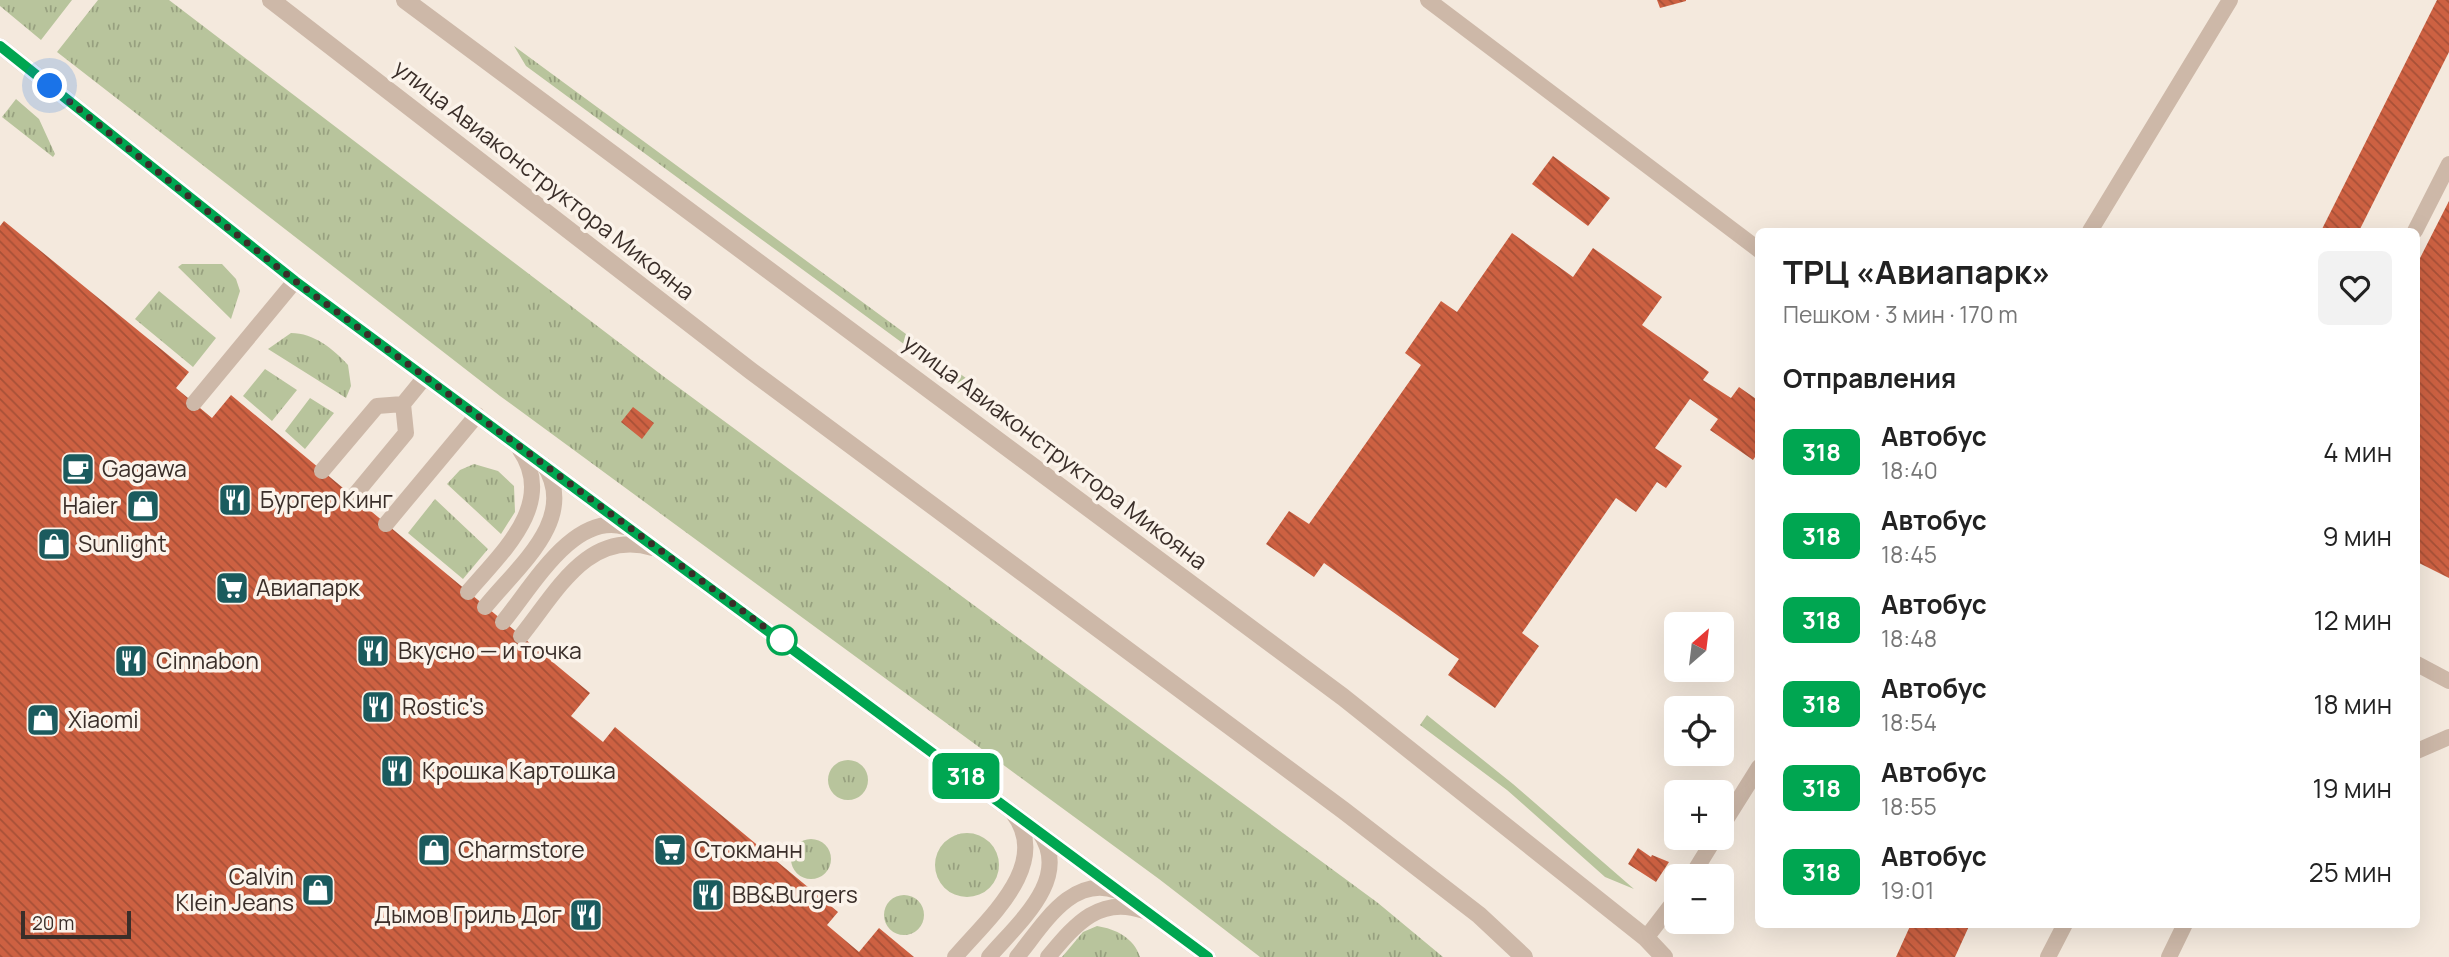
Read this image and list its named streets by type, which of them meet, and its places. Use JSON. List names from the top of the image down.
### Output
{
  "streets": {
    "street": ["улица Авиаконструктора Микояна"]
  },
  "places": {
    "cafe": ["Gagawa"],
    "restaurant": [
      "Бургер Кинг",
      "Вкусно — и точка",
      "Cinnabon",
      "Rostic's",
      "Крошка Картошка",
      "BB&Burgers",
      "Дымов Гриль Дог"
    ],
    "shop": [
      "Haier",
      "Sunlight",
      "Xiaomi",
      "Charmstore",
      "Calvin Klein Jeans"
    ],
    "supermarket": ["Авиапарк", "Стокманн"]
  },
  "lines": ["bus line 318"],
  "scale_bar": "20 m",
  "north": "top right",
  "page": {
    "on_map": "318",
    "heading": [
      ["ТРЦ «Авиапарк»", "Пешком · 3 мин · 170 m"],
      "Отправления"
    ],
    "list": [
      {
        "mark": "318",
        "name": "Автобус",
        "note": "18:40",
        "value": "4 мин"
      },
      {
        "mark": "318",
        "name": "Автобус",
        "note": "18:45",
        "value": "9 мин"
      },
      {
        "mark": "318",
        "name": "Автобус",
        "note": "18:48",
        "value": "12 мин"
      },
      {
        "mark": "318",
        "name": "Автобус",
        "note": "18:54",
        "value": "18 мин"
      },
      {
        "mark": "318",
        "name": "Автобус",
        "note": "18:55",
        "value": "19 мин"
      },
      {
        "mark": "318",
        "name": "Автобус",
        "note": "19:01",
        "value": "25 мин"
      }
    ],
    "map_buttons": ["+", "−"],
    "scale": "20 m"
  }
}
